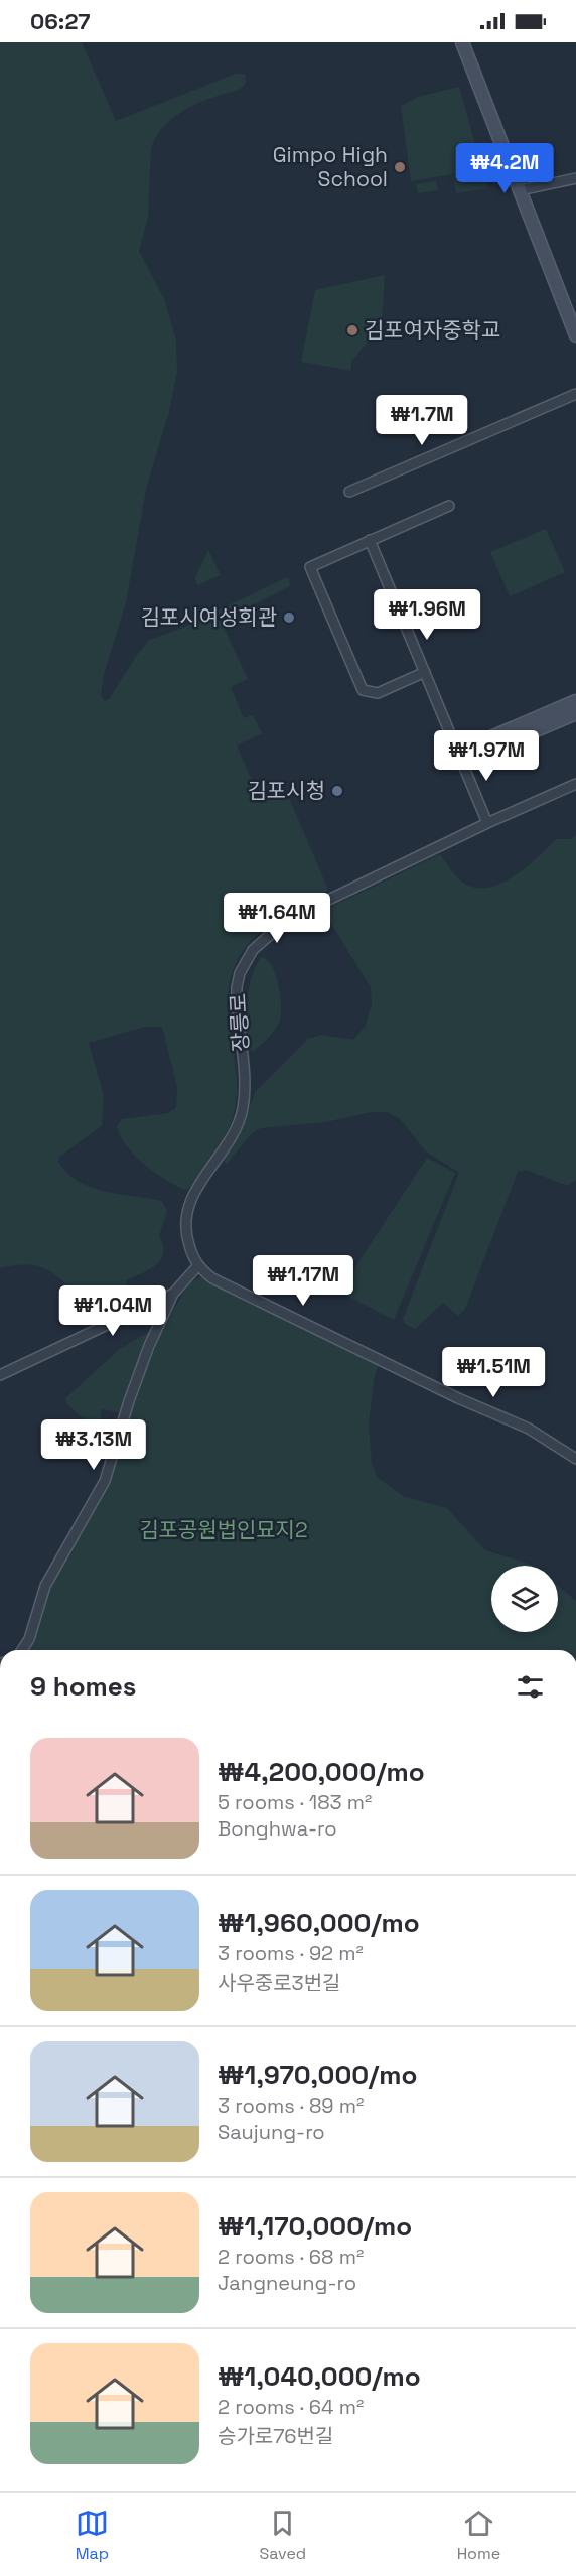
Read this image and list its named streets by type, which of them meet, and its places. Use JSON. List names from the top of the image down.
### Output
{
  "streets": {
    "street": ["장릉로"]
  },
  "parks": ["김포공원법인묘지2"],
  "places": [
    "Gimpo High School",
    "김포여자중학교",
    "김포시여성회관",
    "김포시청"
  ],
  "page": {
    "status": "06:27",
    "price": [
      "₩4.2M",
      "₩1.7M",
      "₩1.96M",
      "₩1.97M",
      "₩1.64M",
      "₩1.17M",
      "₩1.04M",
      "₩1.51M",
      "₩3.13M"
    ],
    "heading": "9 homes",
    "list": [
      {
        "name": "₩4,200,000/mo",
        "note": "5 rooms · 183 m² · Bonghwa-ro"
      },
      {
        "name": "₩1,960,000/mo",
        "note": "3 rooms · 92 m² · 사우중로3번길"
      },
      {
        "name": "₩1,970,000/mo",
        "note": "3 rooms · 89 m² · Saujung-ro"
      },
      {
        "name": "₩1,170,000/mo",
        "note": "2 rooms · 68 m² · Jangneung-ro"
      },
      {
        "name": "₩1,040,000/mo",
        "note": "2 rooms · 64 m² · 승가로76번길"
      }
    ],
    "tabs": ["Map", "Saved", "Home"]
  }
}
